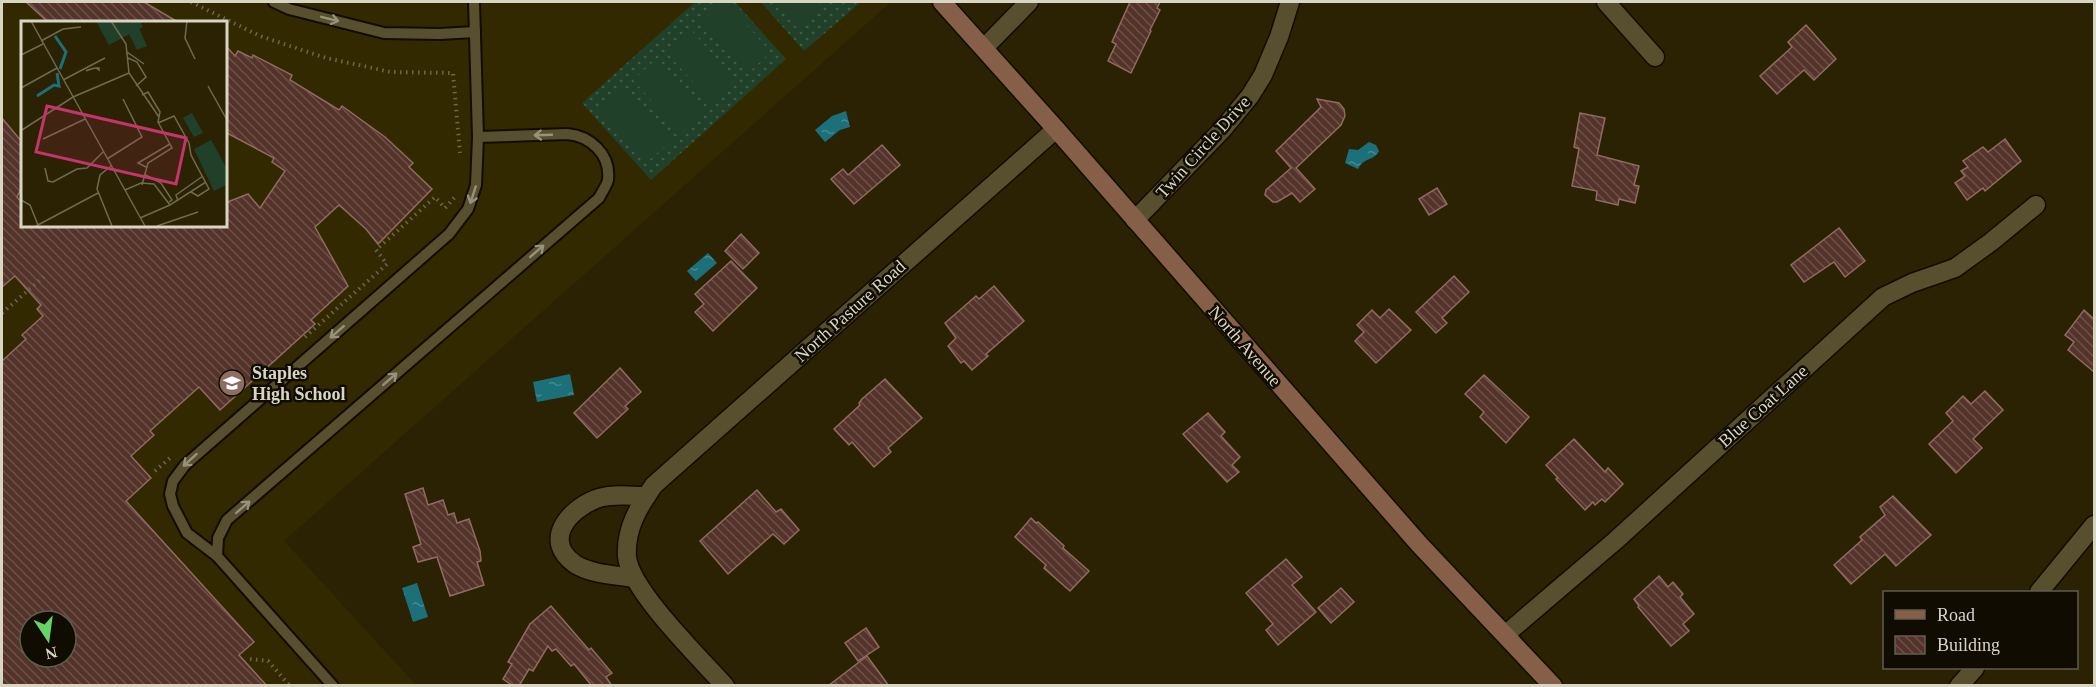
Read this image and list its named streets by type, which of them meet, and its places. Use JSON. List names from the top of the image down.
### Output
{
  "streets": {
    "street": [
      "Twin Circle Drive",
      "North Pasture Road",
      "North Avenue",
      "Blue Coat Lane"
    ]
  },
  "crossings": [
    ["Twin Circle Drive", "North Avenue"],
    ["North Pasture Road", "North Avenue"],
    ["North Avenue", "Blue Coat Lane"]
  ],
  "places": {
    "school or university": ["Staples High School"]
  },
  "legend": ["Road", "Building"],
  "north": "bottom"
}
